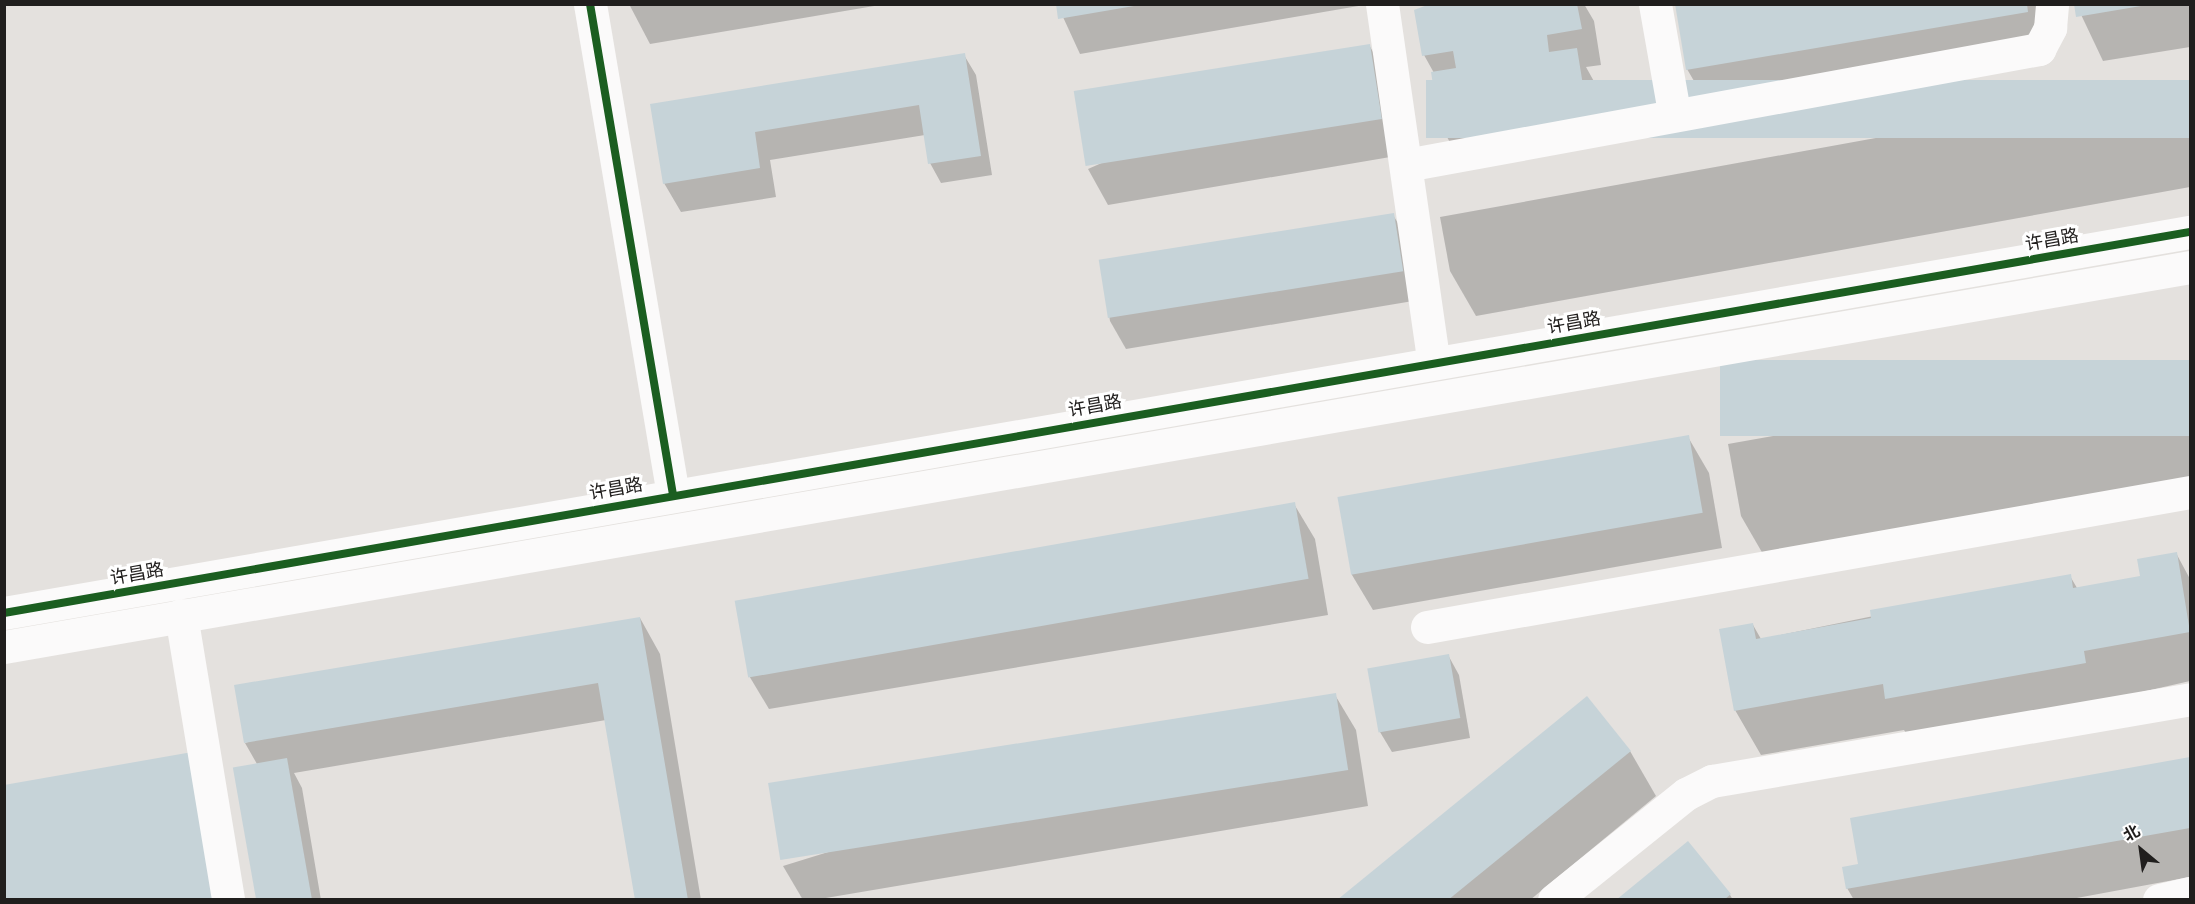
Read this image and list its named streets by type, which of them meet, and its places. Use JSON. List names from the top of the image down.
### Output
{
  "streets": {
    "street": ["许昌路"]
  },
  "north": "top left"
}
